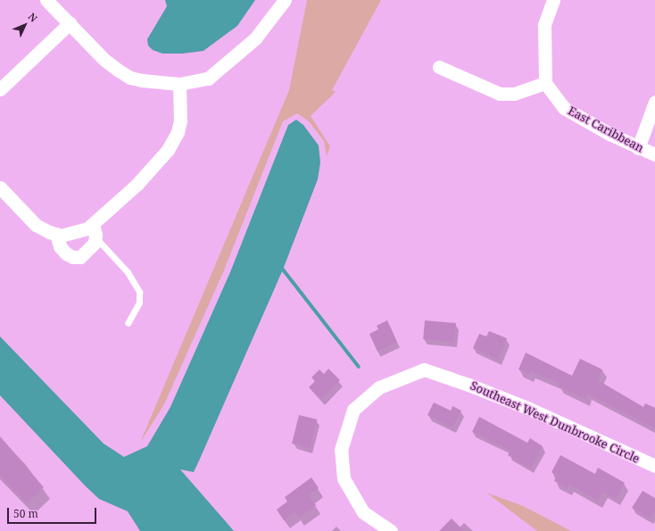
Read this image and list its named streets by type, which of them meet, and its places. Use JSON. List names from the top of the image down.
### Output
{
  "streets": {
    "street": ["East Caribbean", "Southeast West Dunbrooke Circle"]
  },
  "scale_bar": "50 m",
  "north": "top right"
}
